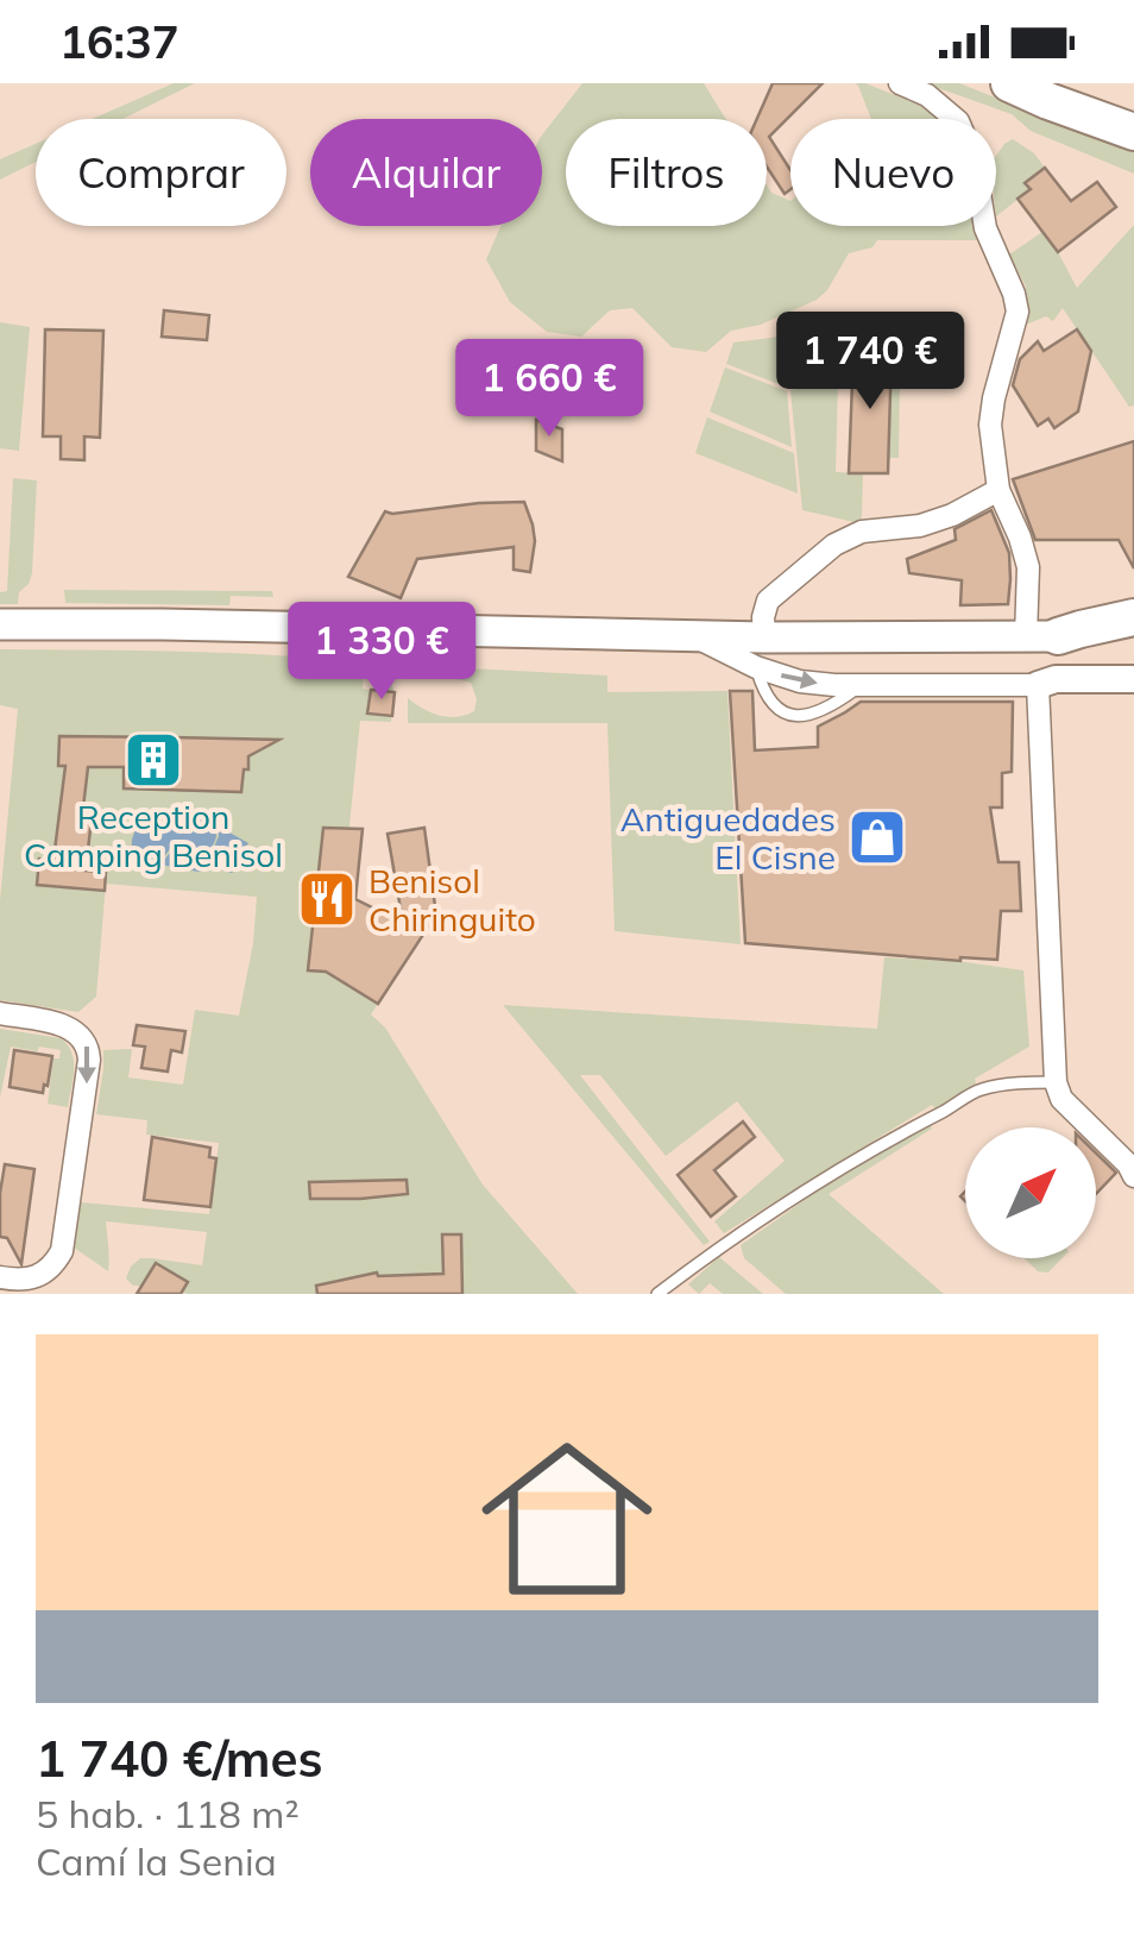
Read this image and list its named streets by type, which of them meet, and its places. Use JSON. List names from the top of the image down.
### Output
{
  "places": {
    "building": ["Reception Camping Benisol"],
    "shop": ["Antiguedades El Cisne"],
    "restaurant": ["Benisol Chiringuito"]
  },
  "north": "top right",
  "page": {
    "status": "16:37",
    "chip": [
      "Comprar",
      "Alquilar",
      "Filtros",
      "Nuevo"
    ],
    "price": ["1 740 €", "1 660 €", "1 330 €"],
    "list": [
      {
        "name": "1 740 €/mes",
        "note": "5 hab. · 118 m² · Camí la Senia"
      }
    ]
  }
}
